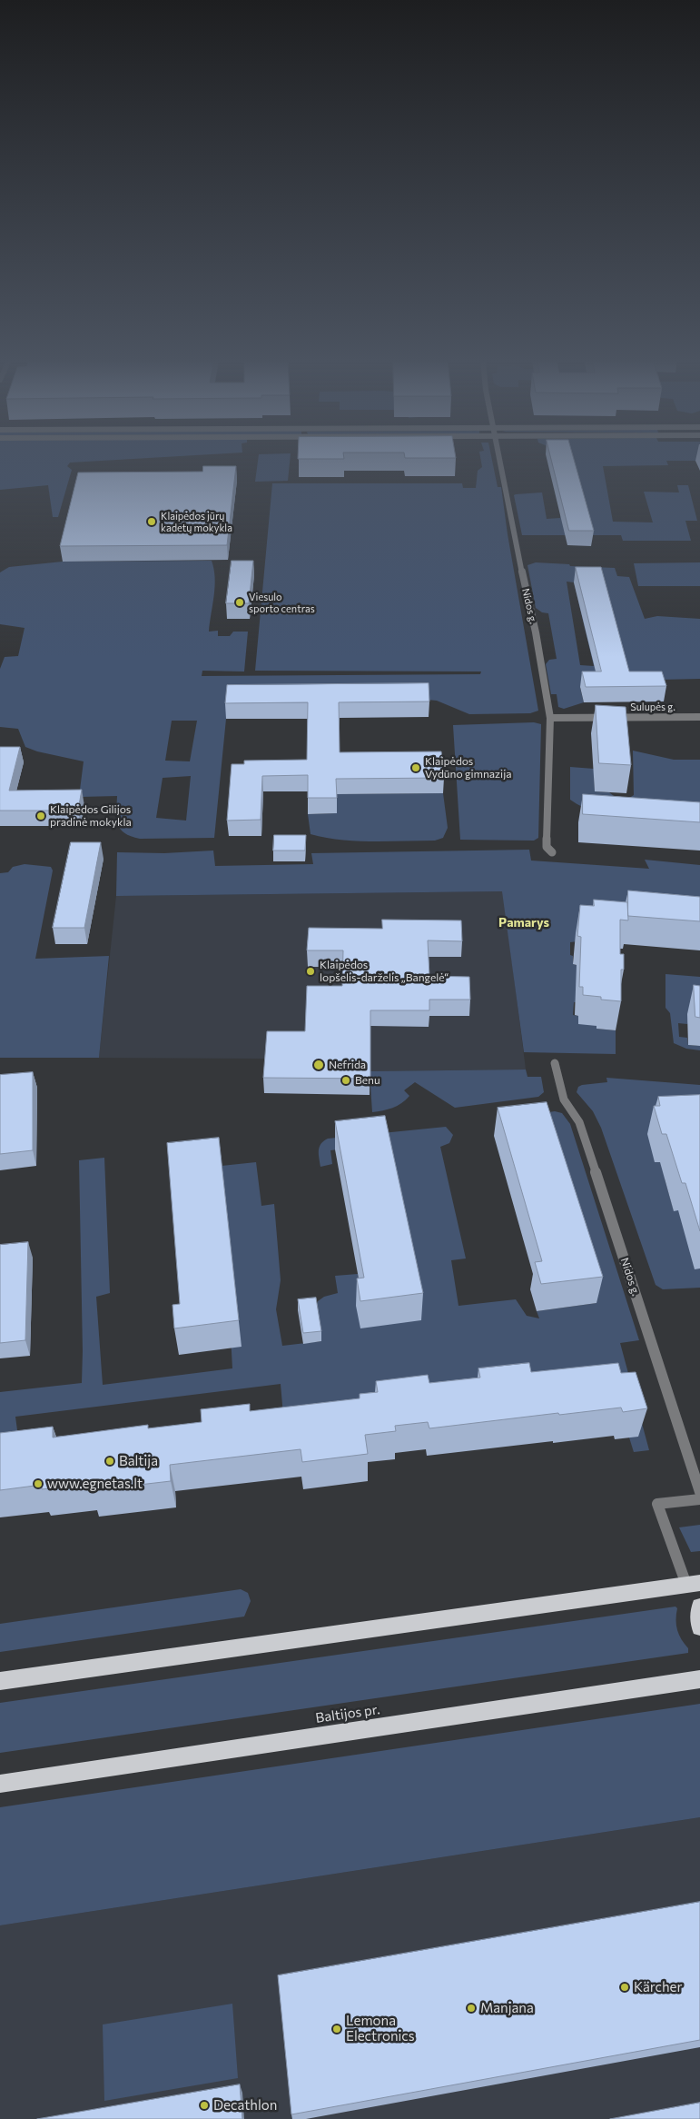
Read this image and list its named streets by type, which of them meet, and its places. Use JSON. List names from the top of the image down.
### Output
{
  "streets": {
    "highway": ["Baltijos pr."],
    "street": ["Nidos g.", "Sulupės g."]
  },
  "crossings": [
    ["Nidos g.", "Sulupės g."]
  ],
  "districts": ["Pamarys"],
  "places": [
    "Klaipėdos jūrų kadetų mokykla",
    "Viesulo sporto centras",
    "Klaipėdos Vydūno gimnazija",
    "Klaipėdos Gilijos pradinė mokykla",
    "Klaipėdos lopšelis-darželis „Bangelė“",
    "Nefrida",
    "Benu",
    "Baltija",
    "www.egnetas.lt",
    "Kärcher",
    "Manjana",
    "Lemona Electronics",
    "Decathlon"
  ]
}
